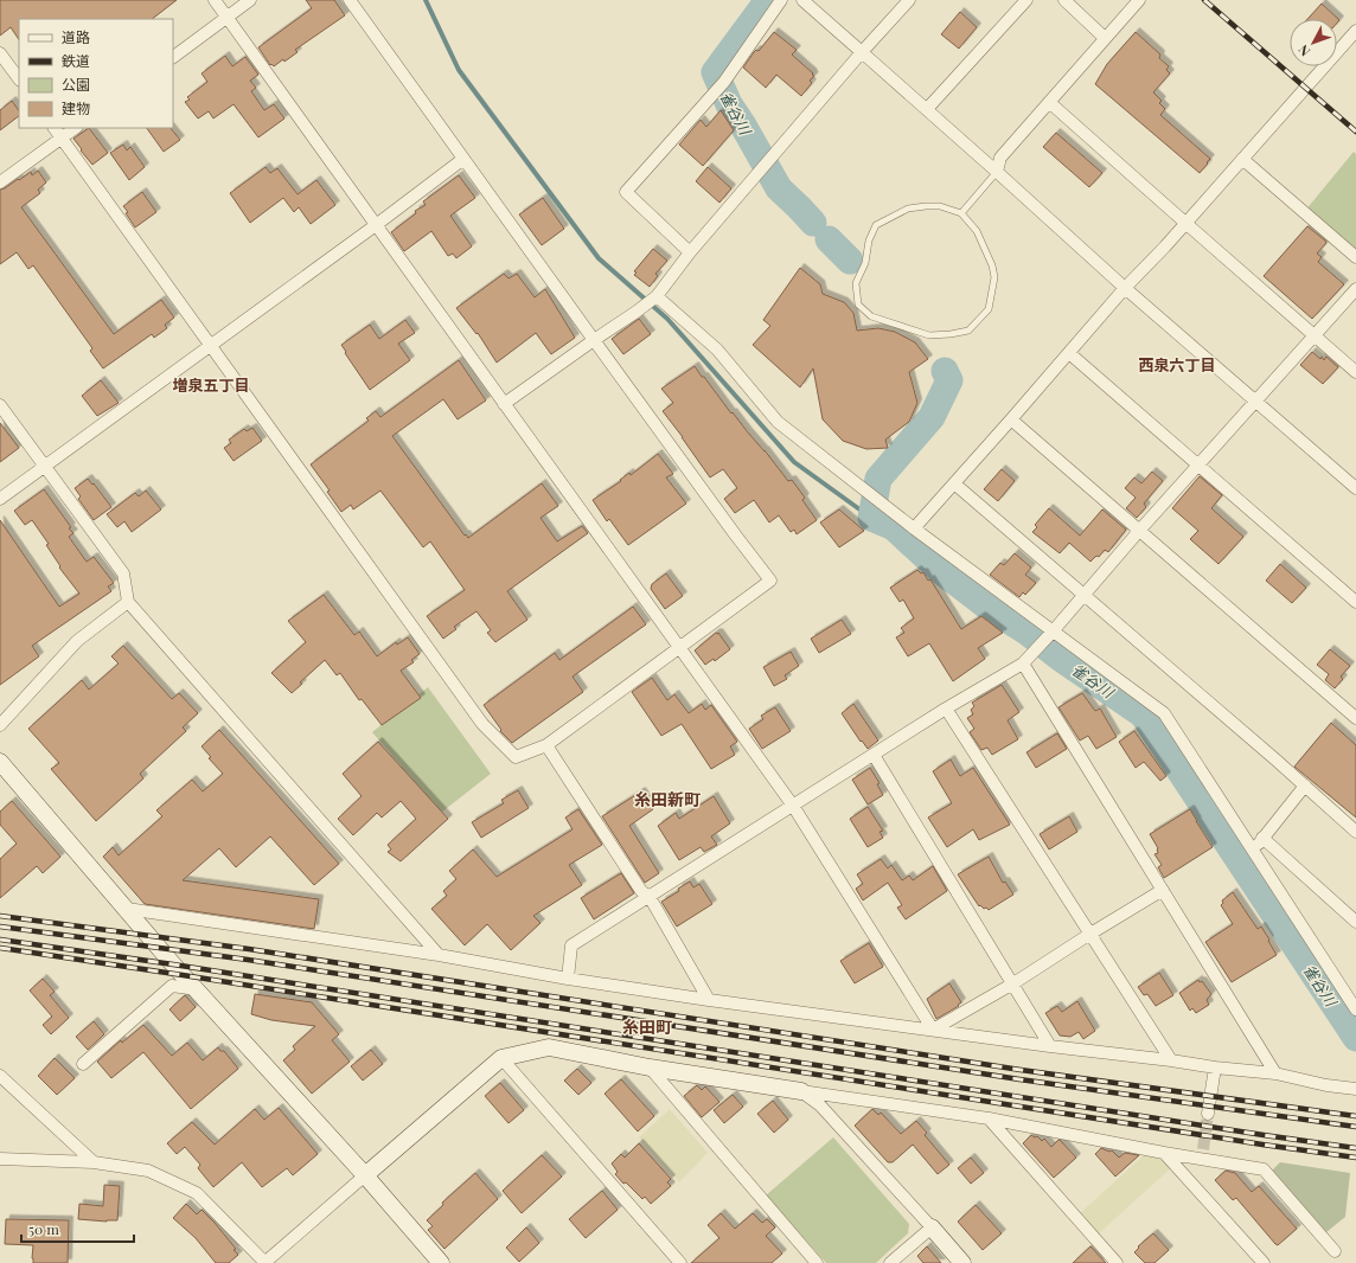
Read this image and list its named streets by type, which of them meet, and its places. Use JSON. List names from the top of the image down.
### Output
{
  "districts": [
    "西泉六丁目",
    "増泉五丁目",
    "糸田新町",
    "糸田町"
  ],
  "water": ["雀谷川"],
  "legend": [
    "道路",
    "鉄道",
    "公園",
    "建物"
  ],
  "scale_bar": "50 m",
  "north": "bottom left"
}
